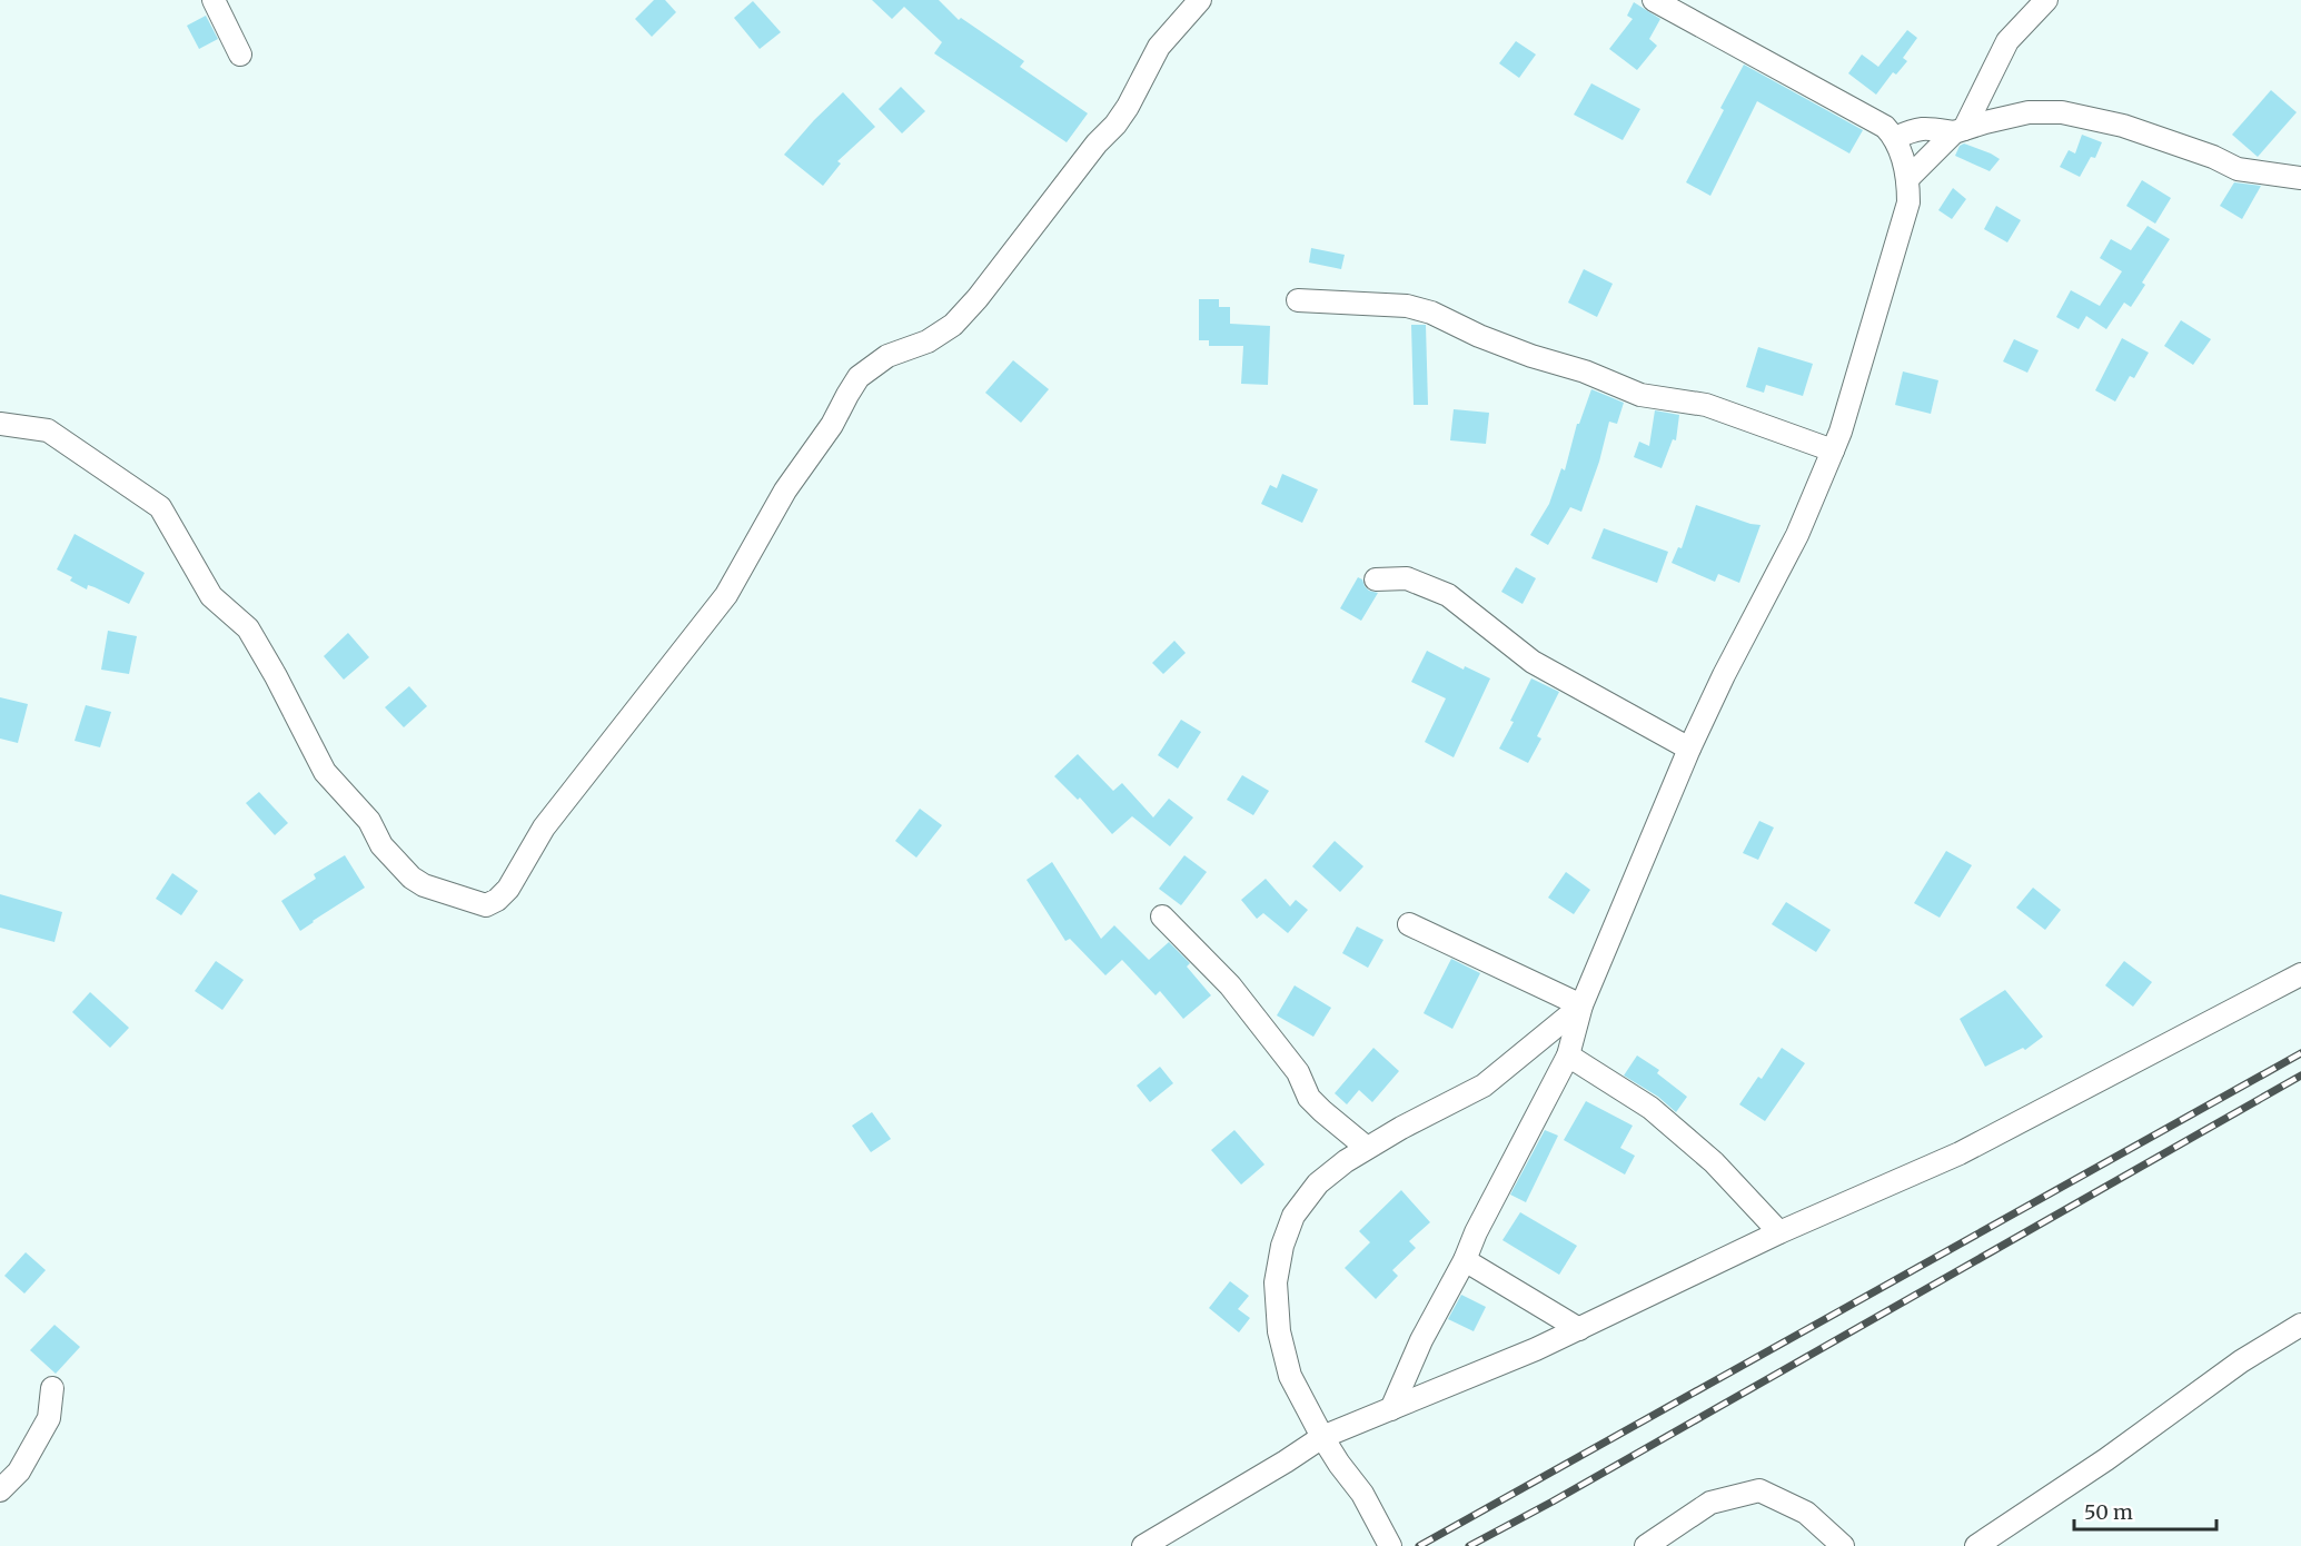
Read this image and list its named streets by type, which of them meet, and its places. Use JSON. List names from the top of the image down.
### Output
{
  "scale_bar": "50 m"
}
